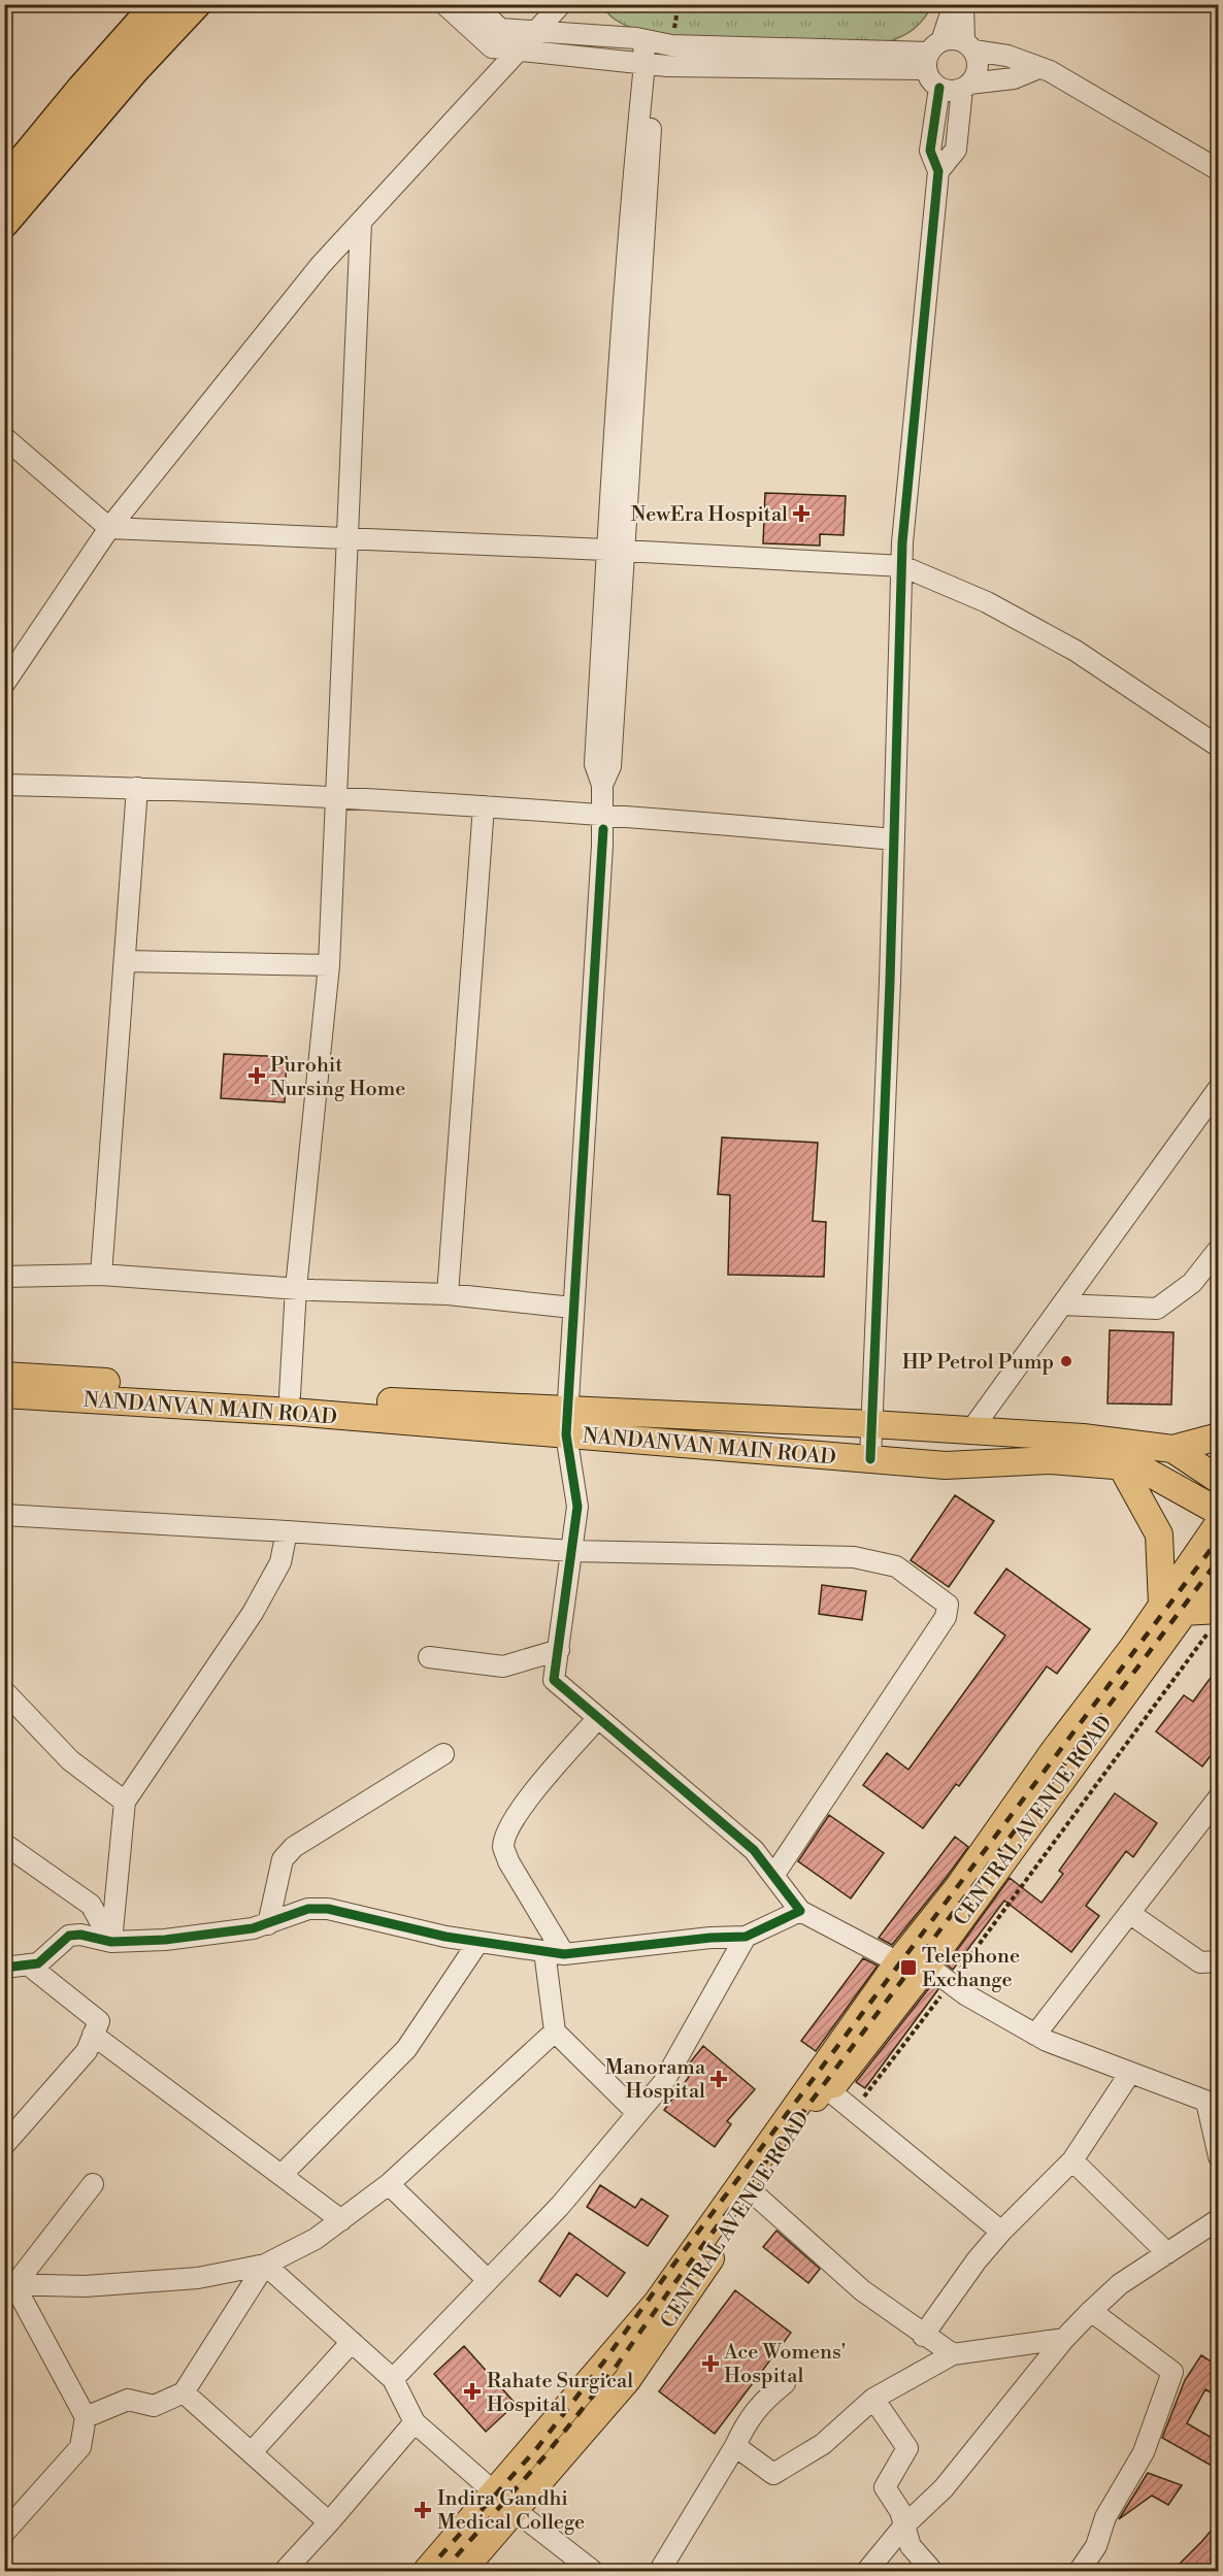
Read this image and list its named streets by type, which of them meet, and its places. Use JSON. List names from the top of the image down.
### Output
{
  "streets": {
    "main road": ["NANDANVAN MAIN ROAD", "CENTRAL AVENUE ROAD"]
  },
  "places": {
    "health": [
      "NewEra Hospital",
      "Purohit Nursing Home",
      "Manorama Hospital",
      "Ace Womens' Hospital",
      "Rahate Surgical Hospital",
      "Indira Gandhi Medical College"
    ],
    "other": ["HP Petrol Pump"],
    "transit": ["Telephone Exchange"]
  }
}
